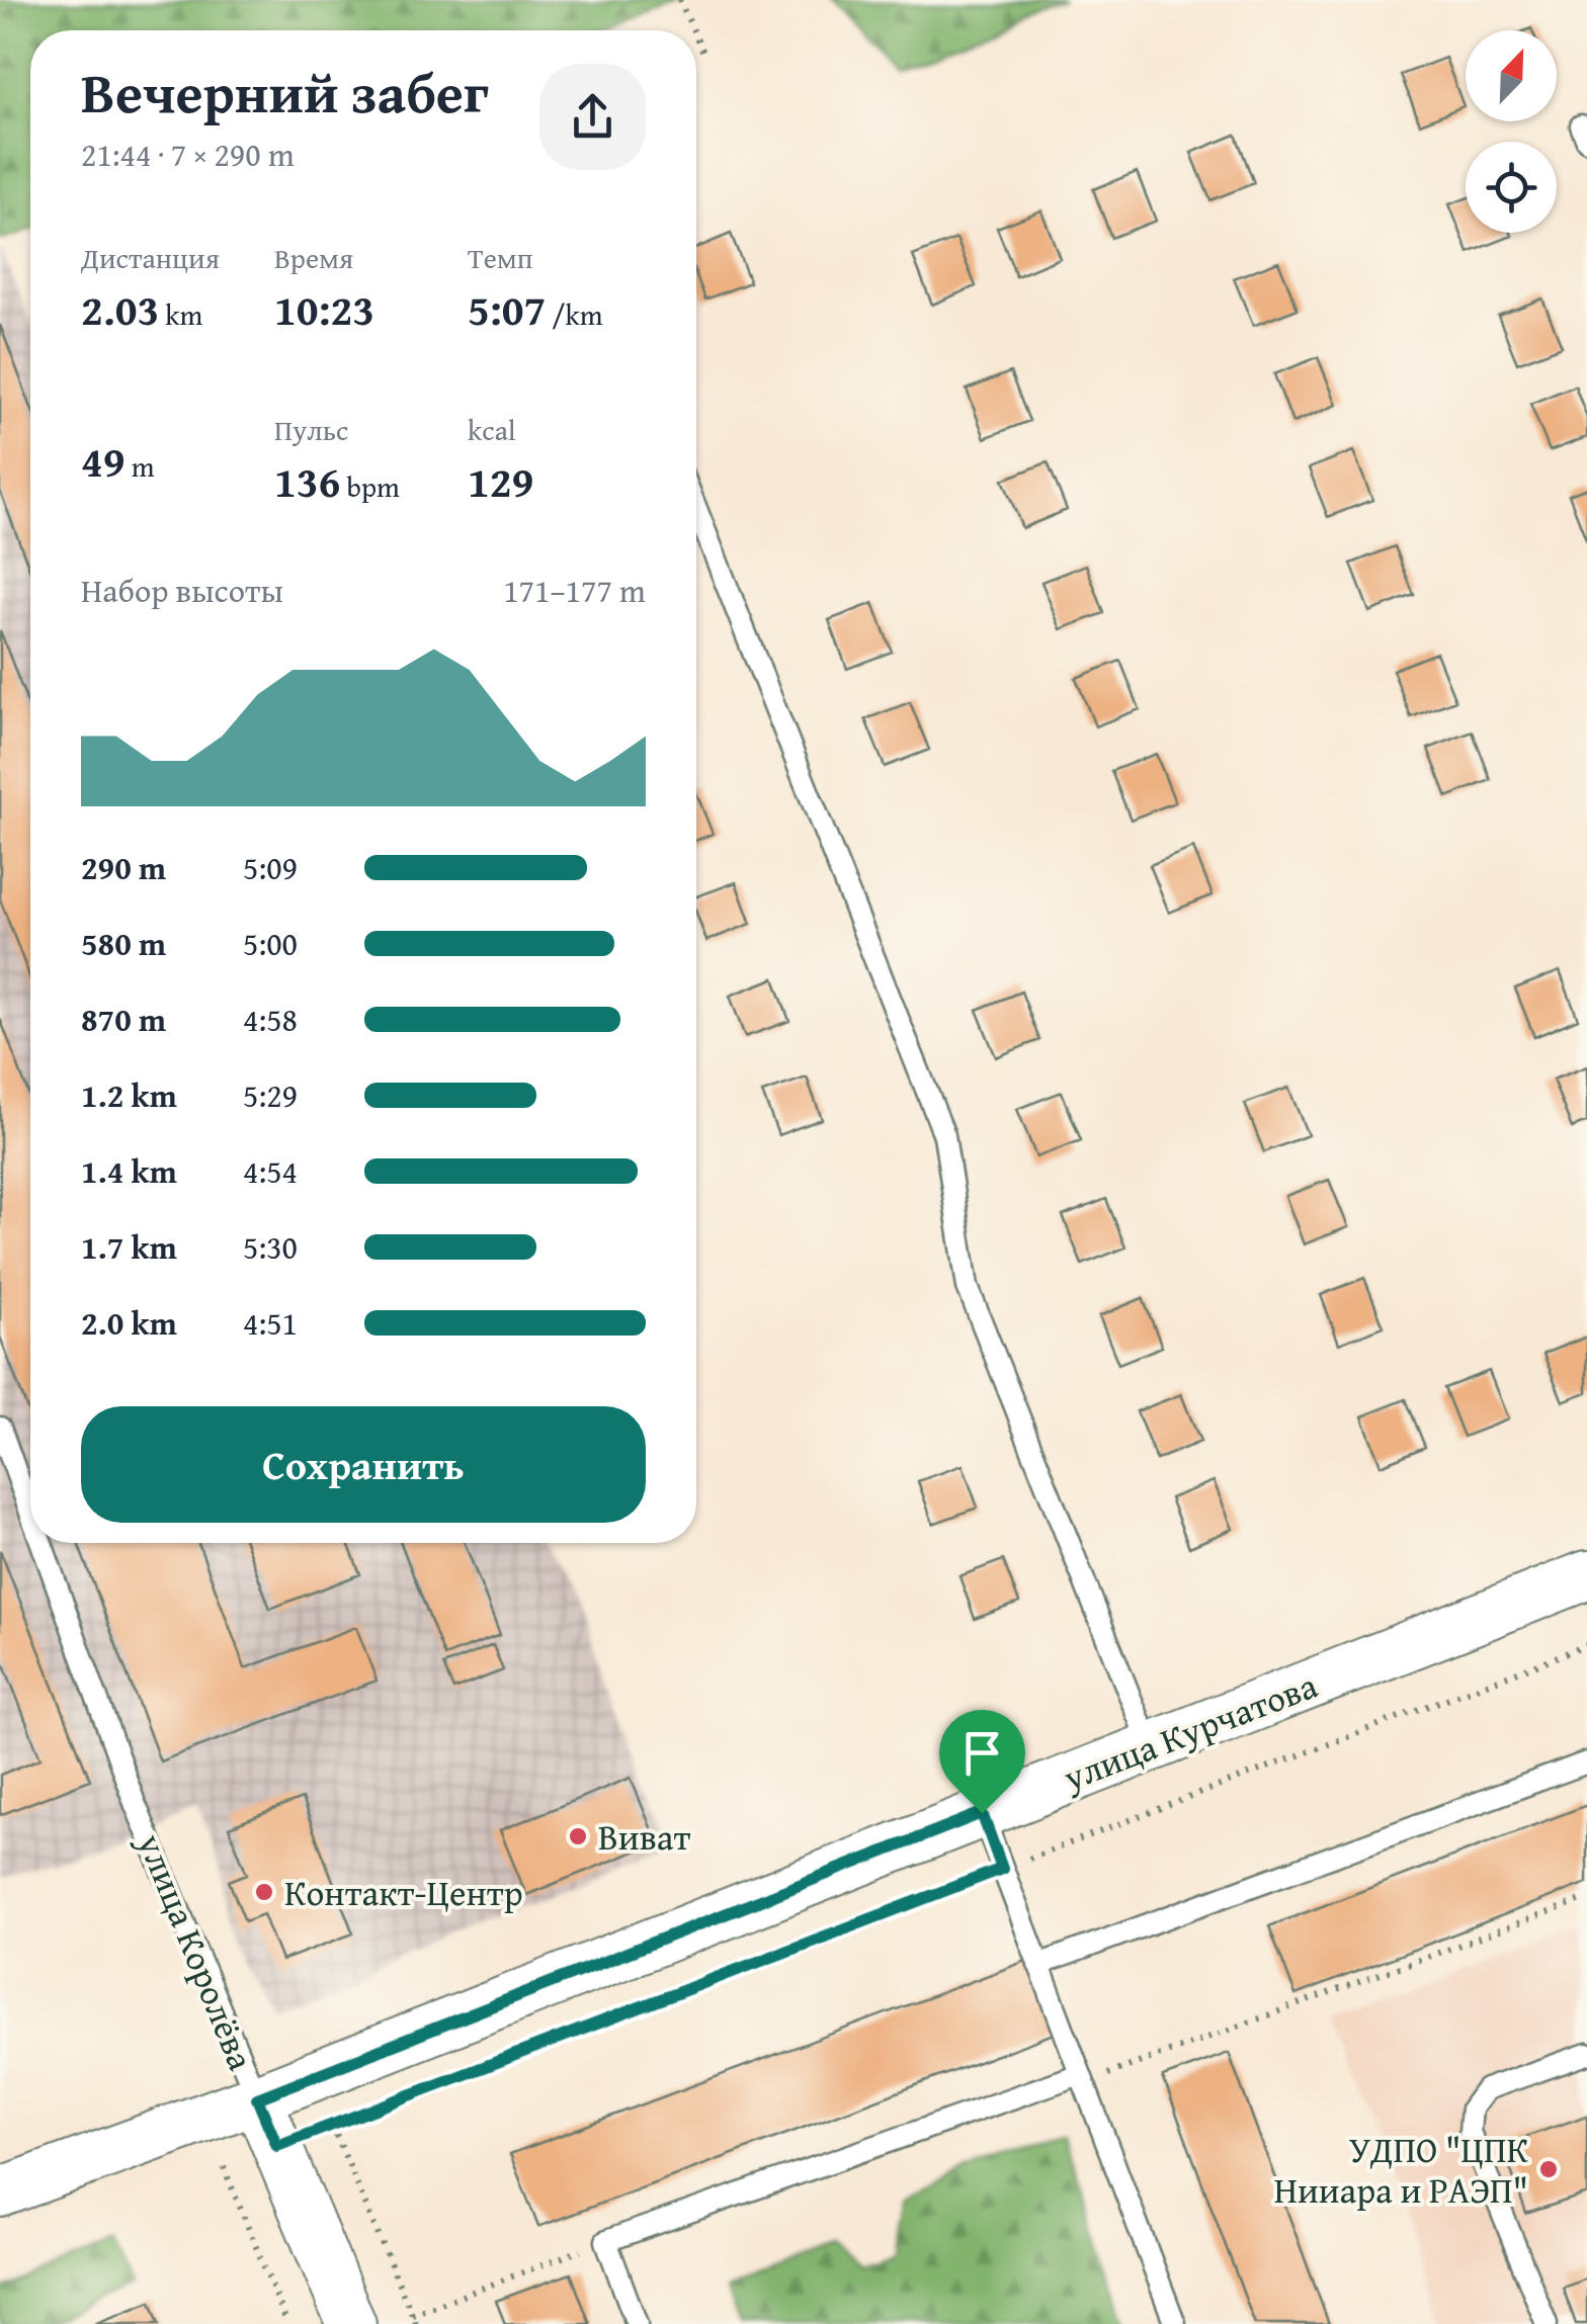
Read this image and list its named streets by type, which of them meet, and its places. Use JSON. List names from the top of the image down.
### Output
{
  "streets": {
    "street": ["улица Курчатова", "улица Королёва"]
  },
  "crossings": [
    ["улица Курчатова", "улица Королёва"]
  ],
  "places": ["Виват", "Контакт-Центр", "УДПО \"ЦПК Нииара и РАЭП\""],
  "north": "top right",
  "page": {
    "heading": ["Вечерний забег", "21:44 · 7 × 290 m"],
    "stats": [
      ["Дистанция", "2.03 km"],
      ["Время", "10:23"],
      ["Темп", "5:07 /km"],
      ["49 m"],
      ["Пульс", "136 bpm"],
      ["kcal", "129"]
    ],
    "chart": ["Набор высоты", "171–177 m"],
    "list": [
      {
        "name": "290 m",
        "note": "5:09"
      },
      {
        "name": "580 m",
        "note": "5:00"
      },
      {
        "name": "870 m",
        "note": "4:58"
      },
      {
        "name": "1.2 km",
        "note": "5:29"
      },
      {
        "name": "1.4 km",
        "note": "4:54"
      },
      {
        "name": "1.7 km",
        "note": "5:30"
      },
      {
        "name": "2.0 km",
        "note": "4:51"
      }
    ],
    "buttons": "Сохранить"
  }
}
